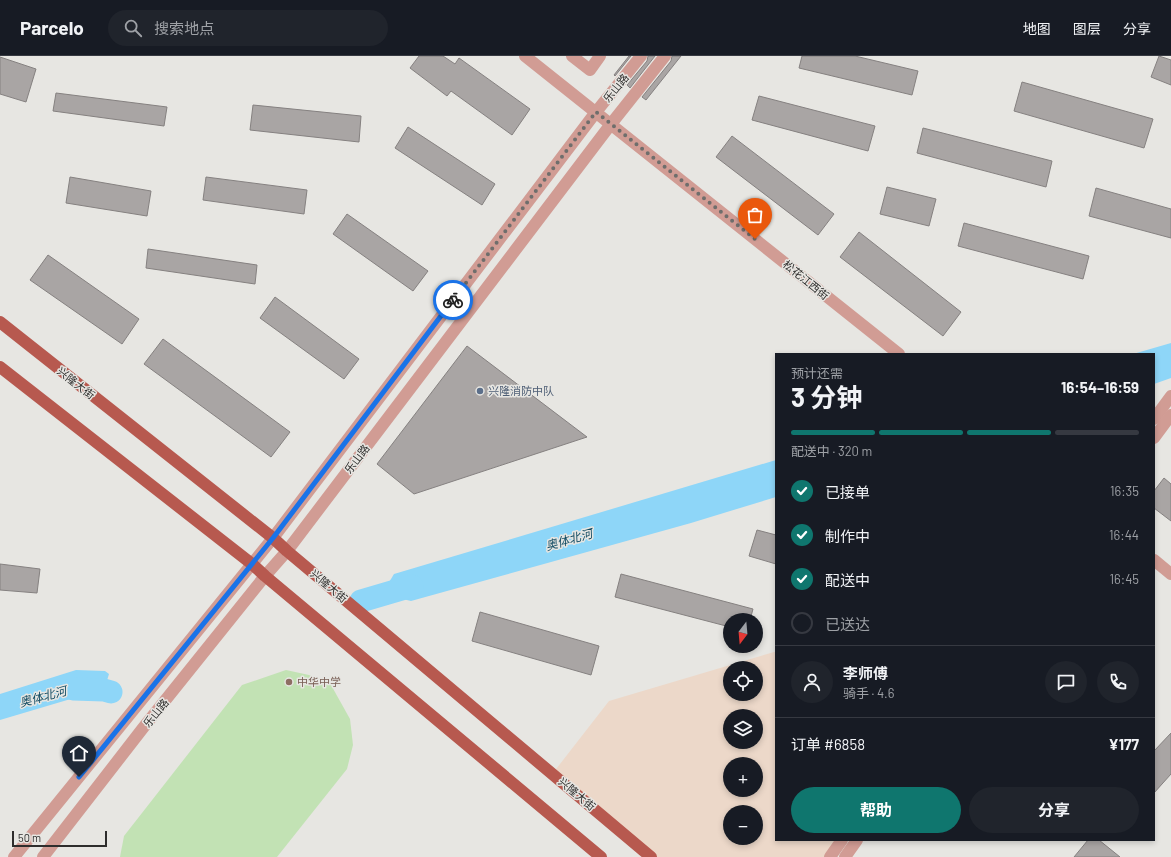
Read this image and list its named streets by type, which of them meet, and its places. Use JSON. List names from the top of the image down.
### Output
{
  "streets": {
    "main road": ["兴隆大街"],
    "street": ["乐山路", "松花江西街"]
  },
  "crossings": [
    ["乐山路", "松花江西街"],
    ["乐山路", "兴隆大街"]
  ],
  "water": ["奥体北河"],
  "places": ["兴隆消防中队", "中华中学"],
  "scale_bar": "50 m",
  "north": "bottom",
  "page": {
    "header": "Parcelo",
    "search": "搜索地点",
    "nav": ["地图", "图层", "分享"],
    "heading": ["3 分钟", "预计还需", "16:54–16:59"],
    "panel": [
      "李师傅",
      "骑手 · 4.6",
      "订单 #6858",
      "¥177"
    ],
    "bar": "配送中 · 320 m",
    "list": [
      ["已接单", "16:35"],
      ["制作中", "16:44"],
      ["配送中", "16:45"],
      "已送达"
    ],
    "map_buttons": ["+", "−"],
    "buttons": ["帮助", "分享"],
    "scale": "50 m"
  }
}
